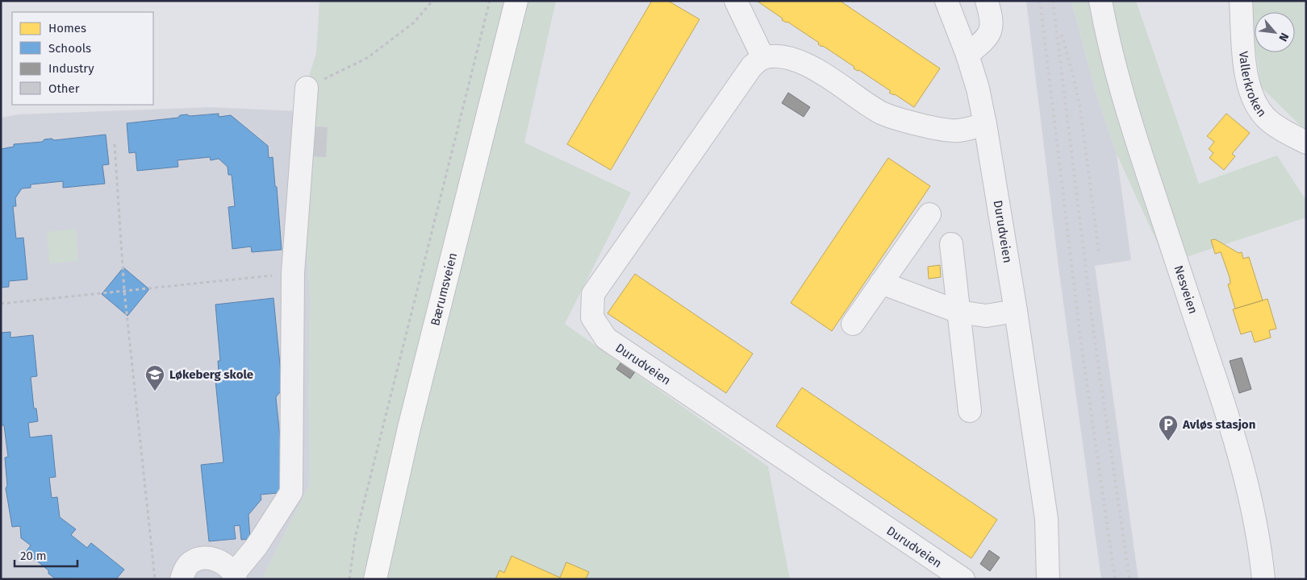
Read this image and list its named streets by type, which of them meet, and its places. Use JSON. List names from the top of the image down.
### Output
{
  "streets": {
    "main road": ["Bærumsveien"],
    "street": ["Vallerkroken", "Durudveien", "Nesveien"]
  },
  "places": {
    "school or university": ["Løkeberg skole"],
    "parking": ["Avløs stasjon"]
  },
  "legend": [
    "Homes",
    "Schools",
    "Industry",
    "Other"
  ],
  "scale_bar": "20 m",
  "north": "bottom right"
}
